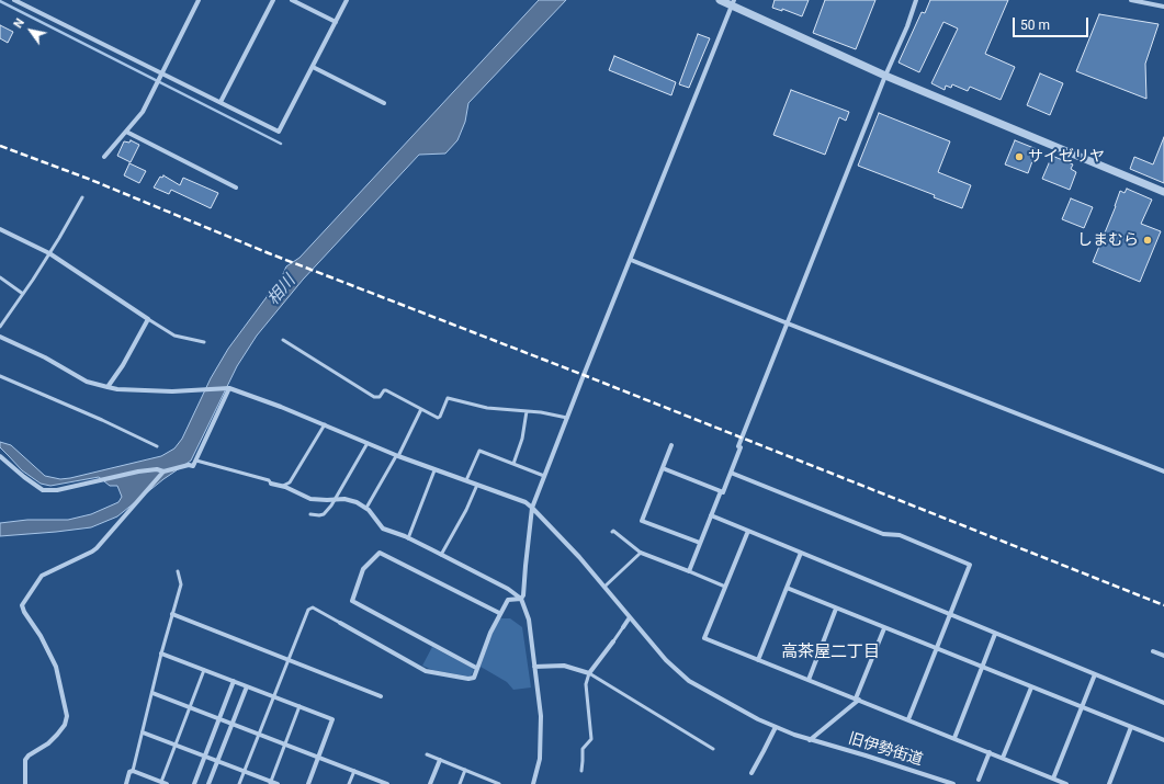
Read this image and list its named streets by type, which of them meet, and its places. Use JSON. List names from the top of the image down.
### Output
{
  "streets": {
    "street": ["旧伊勢街道"]
  },
  "districts": ["高茶屋二丁目"],
  "water": ["相川"],
  "places": ["サイゼリヤ", "しまむら"],
  "scale_bar": "50 m",
  "north": "top left"
}
